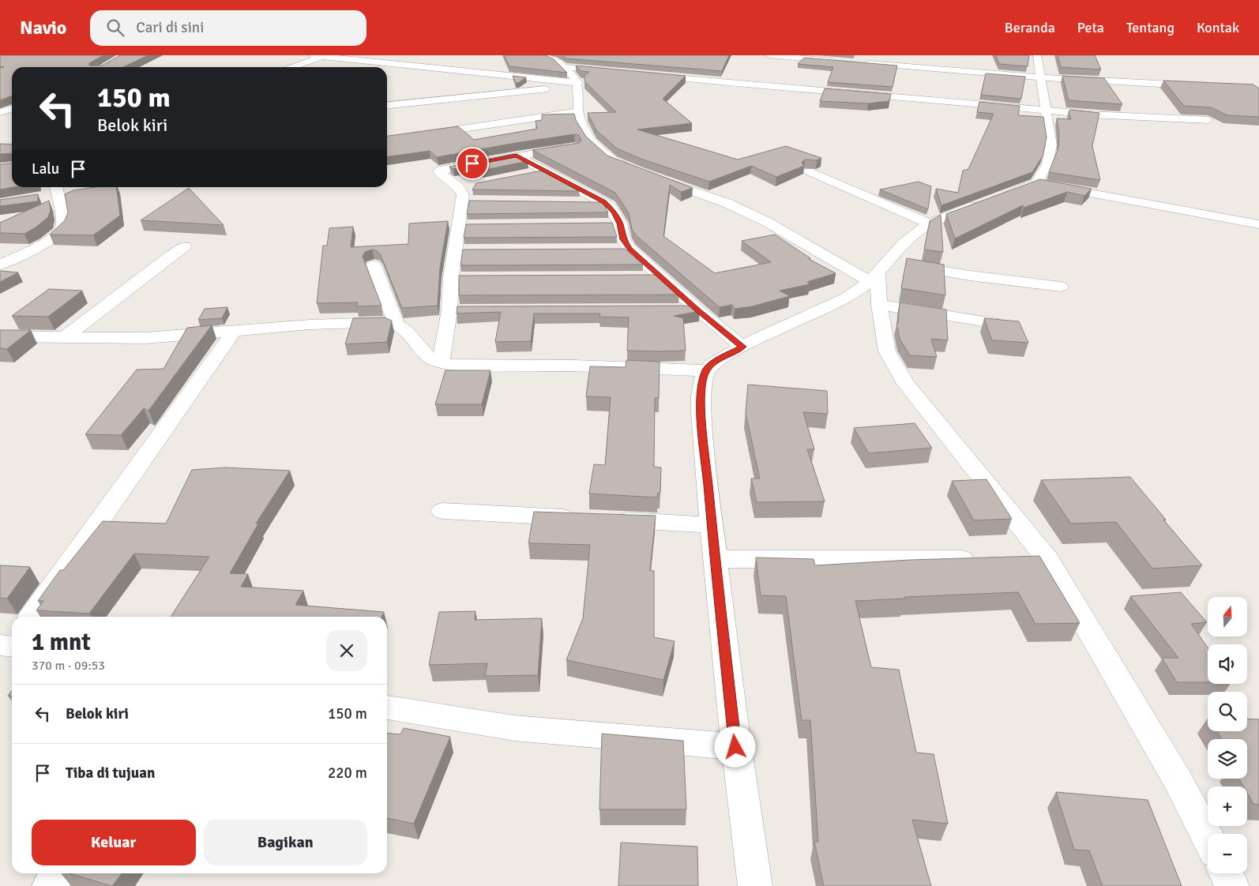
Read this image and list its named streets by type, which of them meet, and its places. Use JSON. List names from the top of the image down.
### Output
{
  "north": "top",
  "page": {
    "header": "Navio",
    "search": "Cari di sini",
    "nav": [
      "Beranda",
      "Peta",
      "Tentang",
      "Kontak"
    ],
    "turn": ["150 m", "Belok kiri"],
    "then": "Lalu",
    "map_buttons": ["+", "−"],
    "heading": ["1 mnt", "370 m · 09:53"],
    "list": [
      {
        "name": "Belok kiri",
        "value": "150 m"
      },
      {
        "name": "Tiba di tujuan",
        "value": "220 m"
      }
    ],
    "buttons": ["Keluar", "Bagikan"]
  }
}
